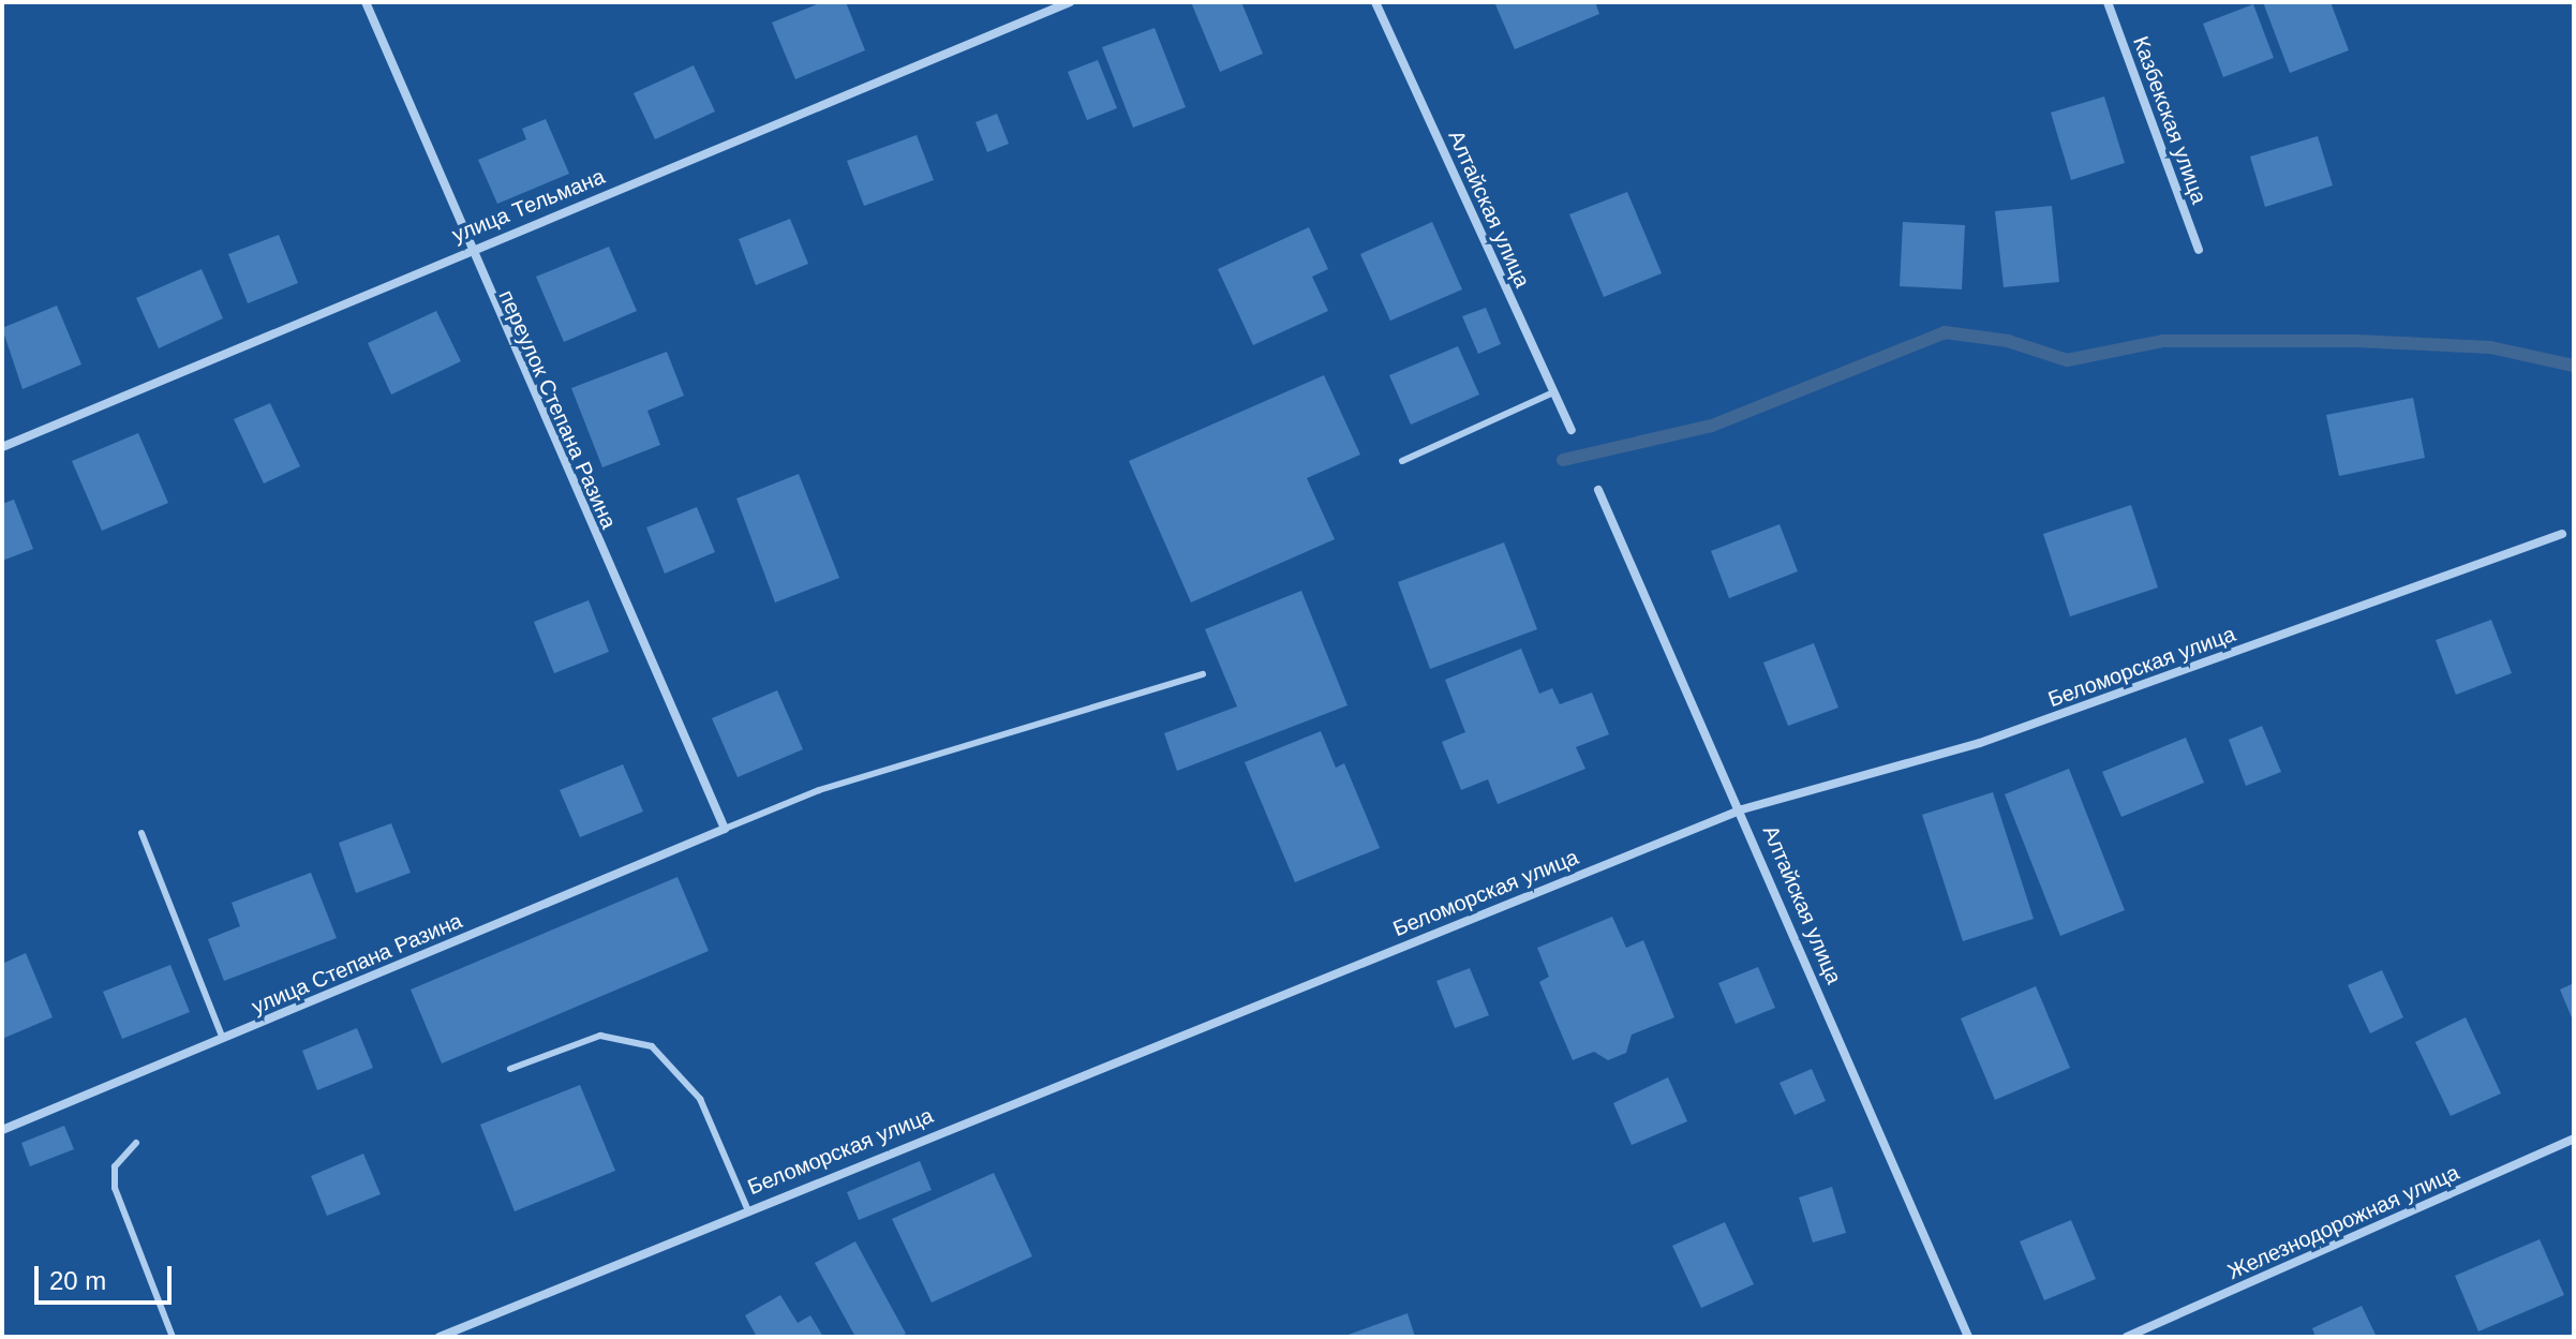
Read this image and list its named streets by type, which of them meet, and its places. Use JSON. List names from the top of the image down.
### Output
{
  "streets": {
    "street": [
      "Казбекская улица",
      "улица Тельмана",
      "Алтайская улица",
      "переулок Степана Разина",
      "Беломорская улица",
      "улица Степана Разина",
      "Железнодорожная улица"
    ]
  },
  "crossings": [
    ["улица Тельмана", "переулок Степана Разина"],
    ["Алтайская улица", "Беломорская улица"],
    ["переулок Степана Разина", "улица Степана Разина"]
  ],
  "scale_bar": "20 m"
}
